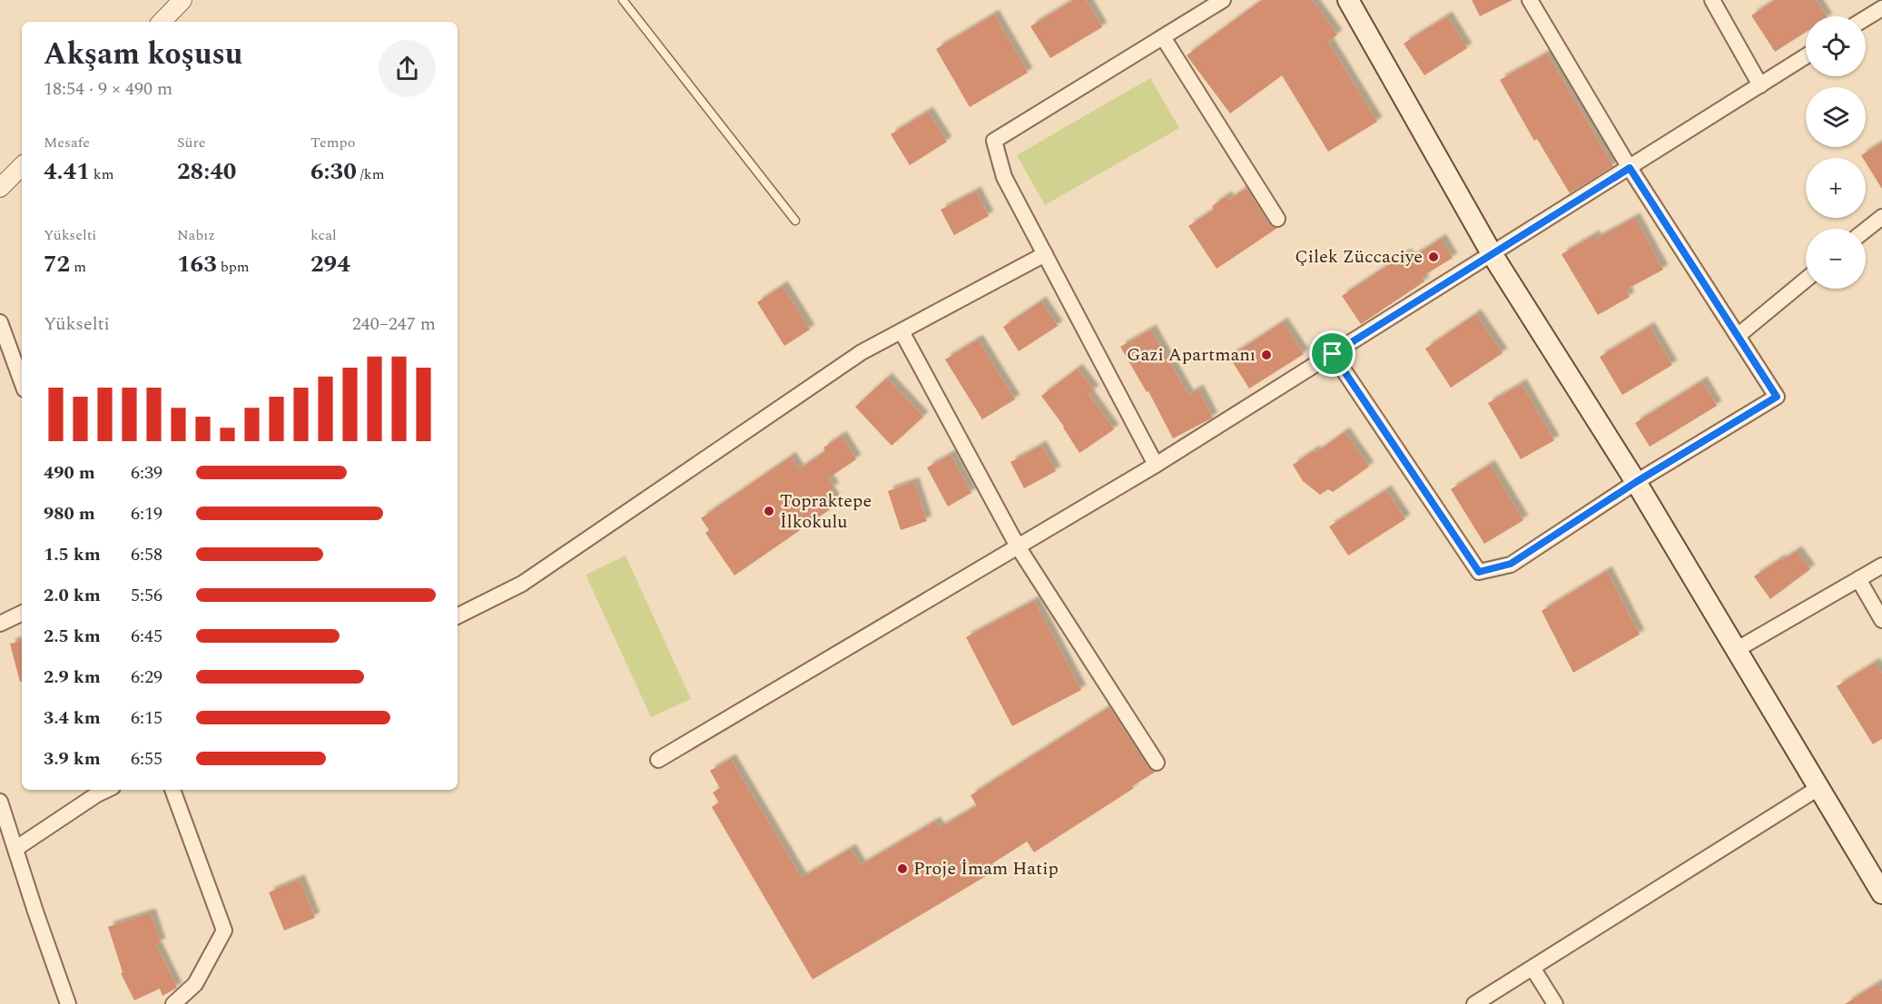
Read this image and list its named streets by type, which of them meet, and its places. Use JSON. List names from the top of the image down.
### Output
{
  "places": [
    "Çilek Züccaciye",
    "Gazi Apartmanı",
    "Topraktepe İlkokulu",
    "Proje İmam Hatip"
  ],
  "page": {
    "map_buttons": ["+", "−"],
    "heading": ["Akşam koşusu", "18:54 · 9 × 490 m"],
    "stats": [
      ["Mesafe", "4.41 km"],
      ["Süre", "28:40"],
      ["Tempo", "6:30 /km"],
      ["Yükselti", "72 m"],
      ["Nabız", "163 bpm"],
      ["kcal", "294"]
    ],
    "chart": ["Yükselti", "240–247 m"],
    "list": [
      {
        "name": "490 m",
        "note": "6:39"
      },
      {
        "name": "980 m",
        "note": "6:19"
      },
      {
        "name": "1.5 km",
        "note": "6:58"
      },
      {
        "name": "2.0 km",
        "note": "5:56"
      },
      {
        "name": "2.5 km",
        "note": "6:45"
      },
      {
        "name": "2.9 km",
        "note": "6:29"
      },
      {
        "name": "3.4 km",
        "note": "6:15"
      },
      {
        "name": "3.9 km",
        "note": "6:55"
      }
    ]
  }
}
